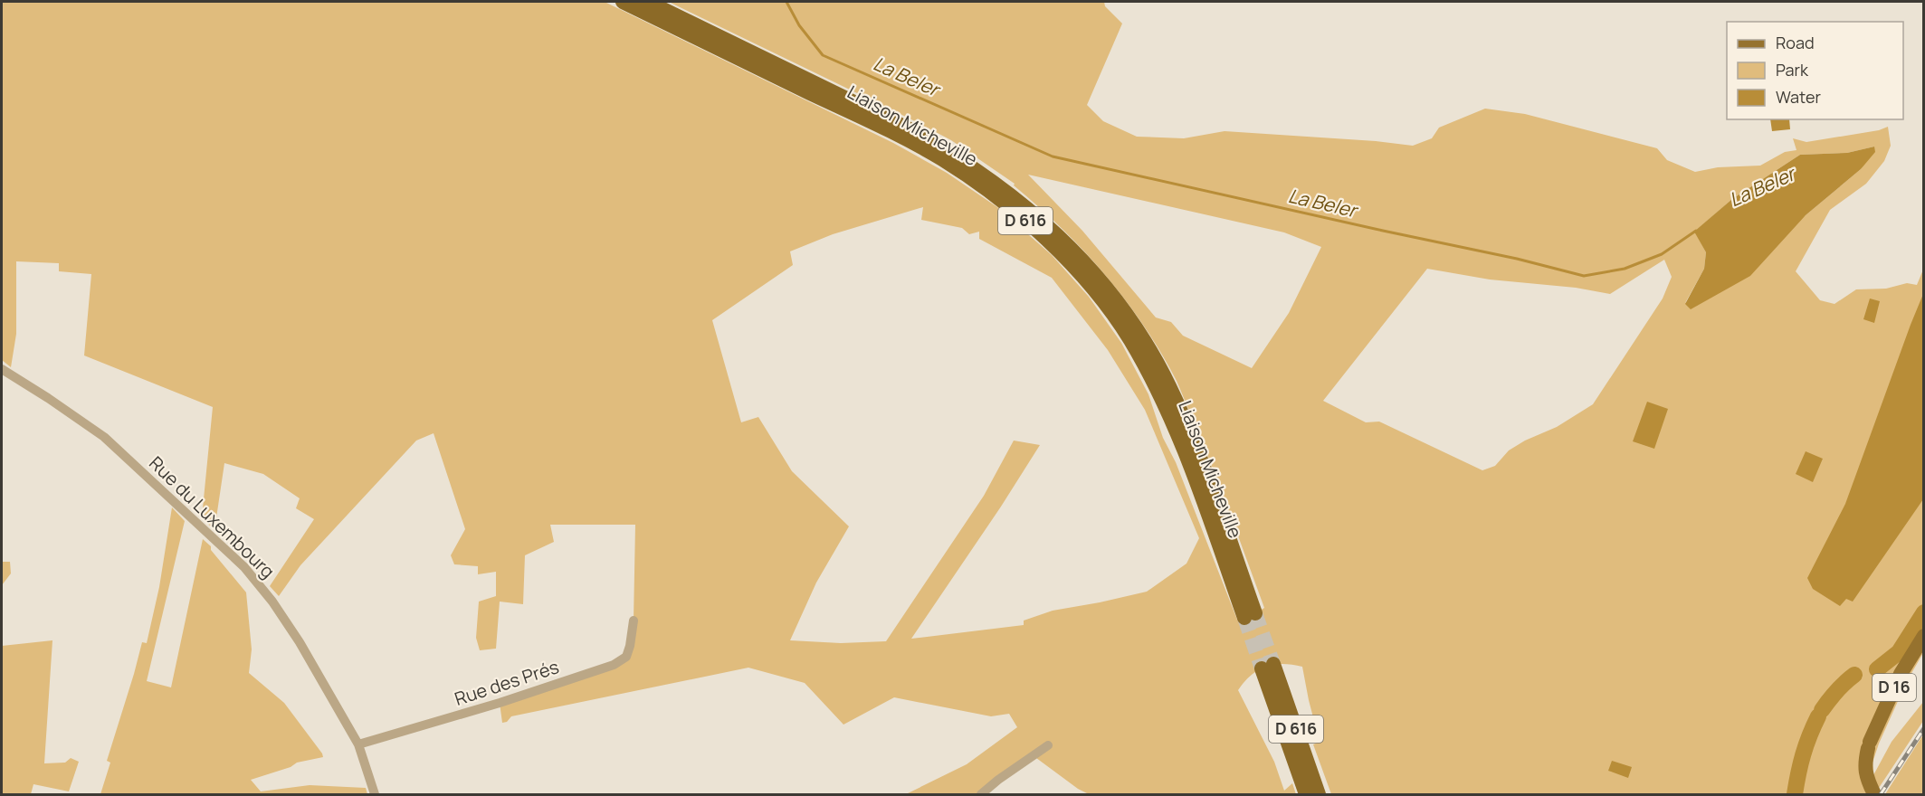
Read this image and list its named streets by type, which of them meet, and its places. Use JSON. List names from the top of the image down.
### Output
{
  "streets": {
    "highway": ["Liaison Micheville", "D 616"],
    "main road": ["D 16"],
    "street": ["Rue du Luxembourg", "Rue des Prés"]
  },
  "crossings": [
    ["Rue du Luxembourg", "Rue des Prés"]
  ],
  "water": ["La Beler"],
  "legend": ["Road", "Park", "Water"]
}
